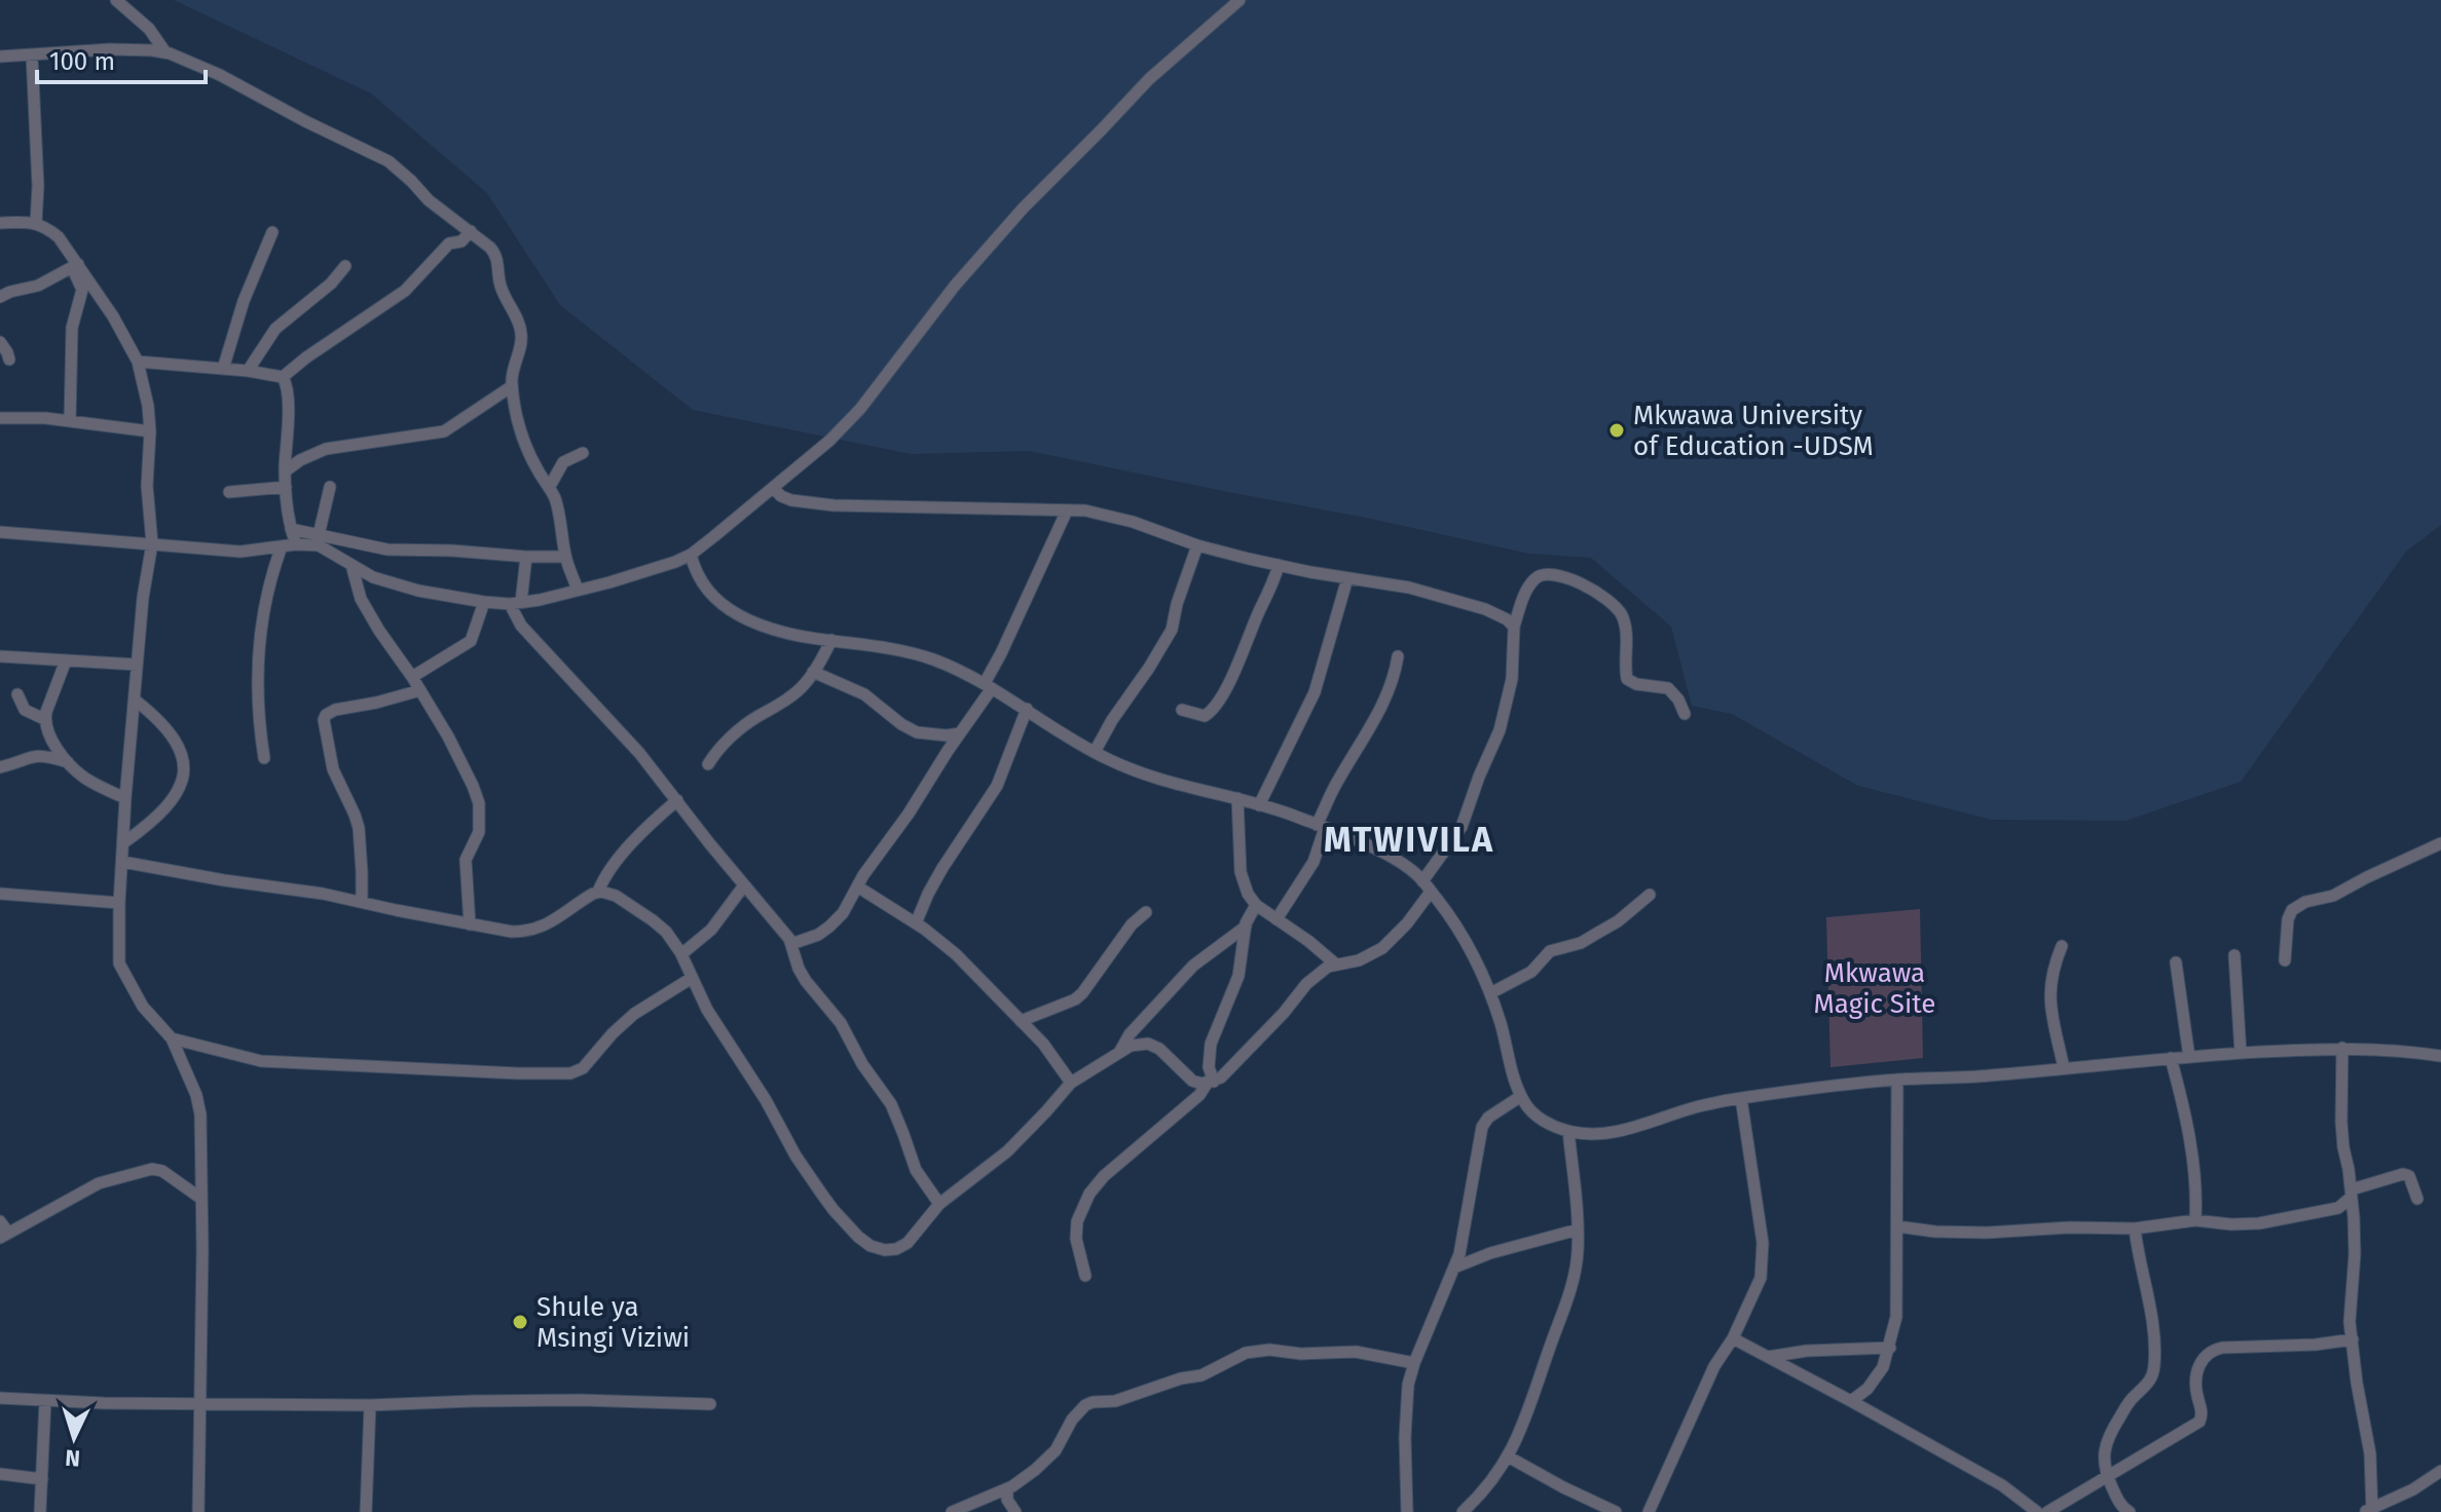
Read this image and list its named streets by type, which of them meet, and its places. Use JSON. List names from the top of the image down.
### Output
{
  "districts": ["MTWIVILA"],
  "parks": ["Mkwawa Magic Site"],
  "places": ["Mkwawa University of Education -UDSM", "Shule ya Msingi Viziwi"],
  "scale_bar": "100 m",
  "north": "bottom"
}
